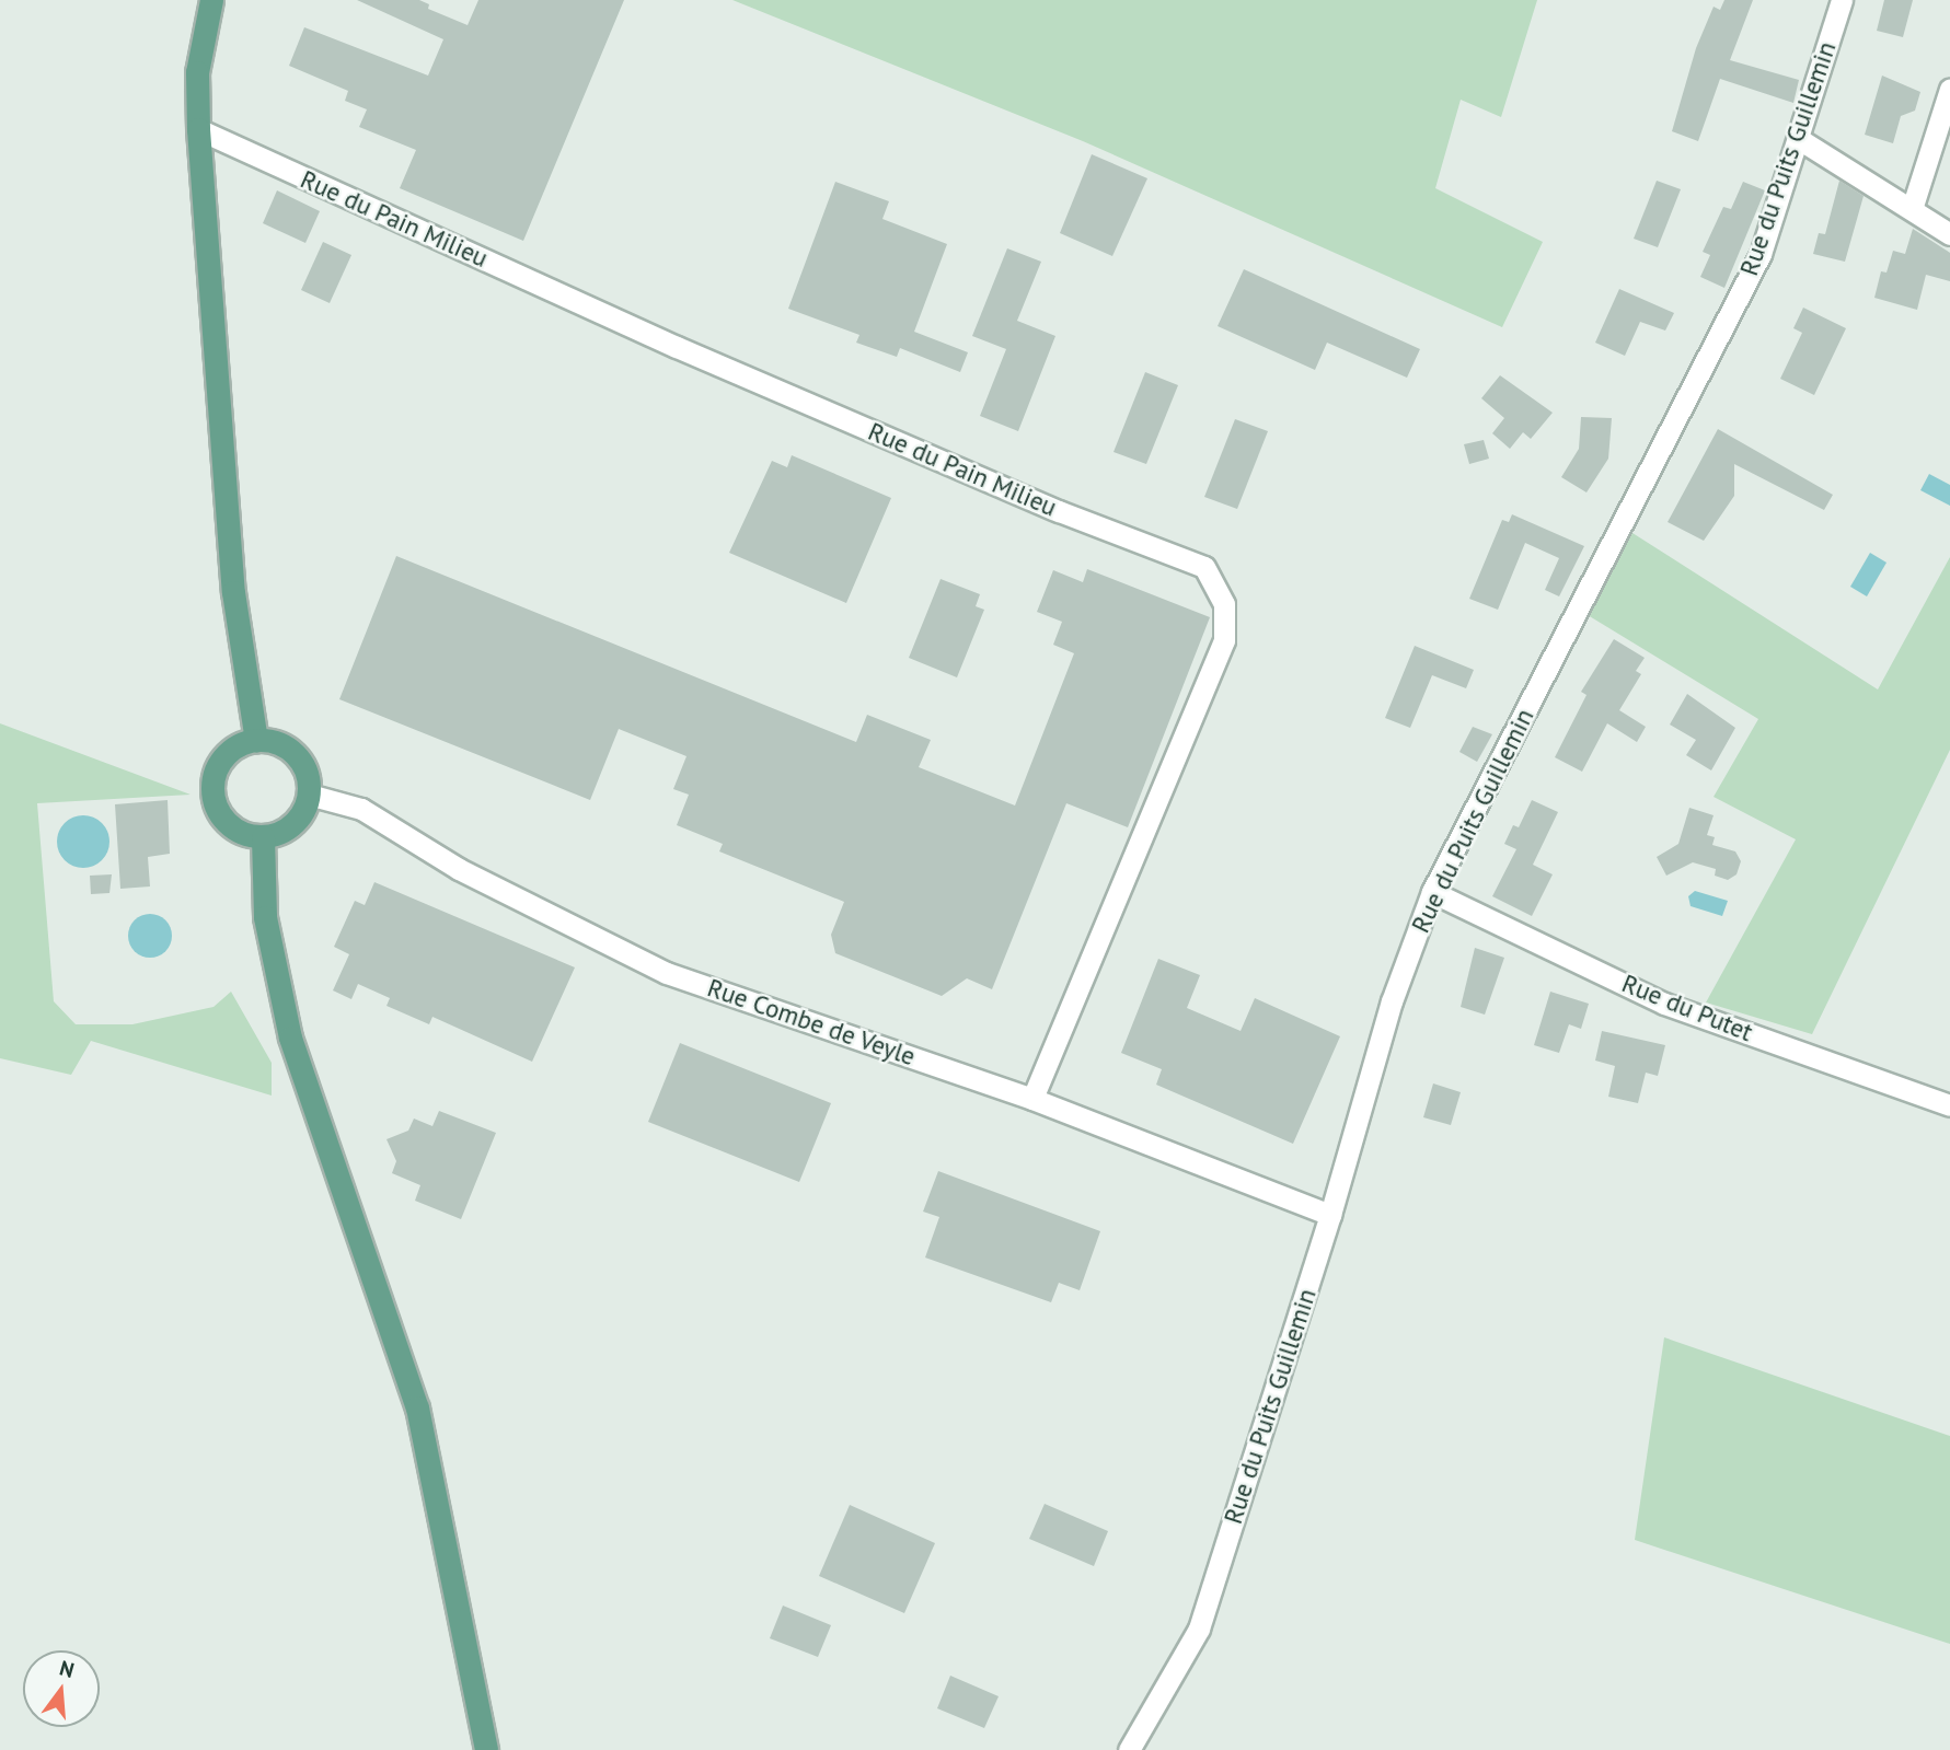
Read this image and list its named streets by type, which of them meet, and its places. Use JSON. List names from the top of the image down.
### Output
{
  "streets": {
    "street": [
      "Rue du Puits Guillemin",
      "Rue du Pain Milieu",
      "Rue du Putet",
      "Rue Combe de Veyle"
    ]
  },
  "crossings": [
    ["Rue du Puits Guillemin", "Rue du Putet"],
    ["Rue du Puits Guillemin", "Rue Combe de Veyle"],
    ["Rue du Pain Milieu", "Rue Combe de Veyle"]
  ],
  "north": "top"
}
